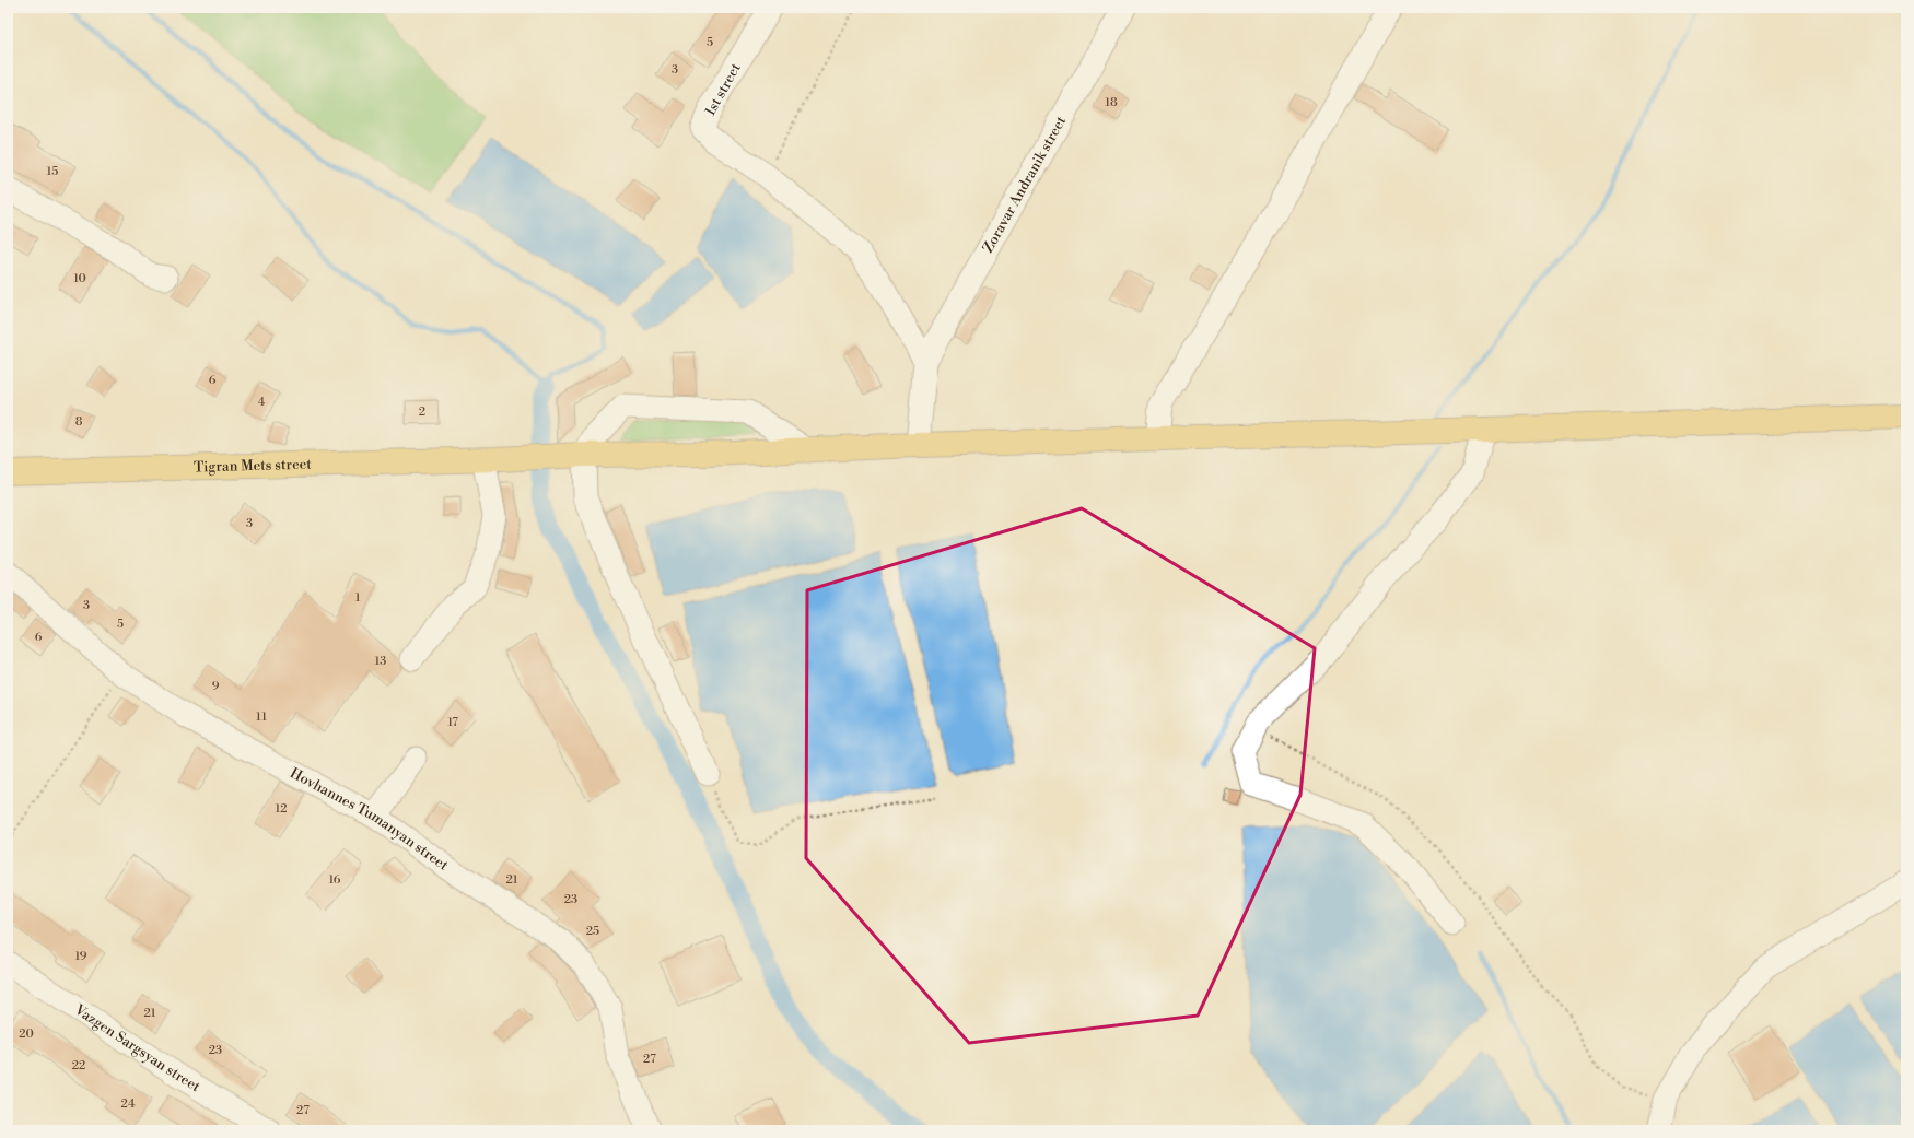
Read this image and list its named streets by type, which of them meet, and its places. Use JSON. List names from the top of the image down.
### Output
{
  "streets": {
    "main road": ["Tigran Mets street"],
    "street": [
      "1st street",
      "Zoravar Andranik street",
      "Hovhannes Tumanyan street",
      "Vazgen Sargsyan street"
    ]
  },
  "house_numbers": [
    "5",
    "3",
    "18",
    "15",
    "10",
    "6",
    "4",
    "2",
    "8",
    "3",
    "1",
    "3",
    "5",
    "6",
    "13",
    "9",
    "11",
    "17",
    "12",
    "16",
    "21",
    "23",
    "25",
    "19",
    "21",
    "20",
    "23",
    "27",
    "22",
    "24",
    "27"
  ]
}
